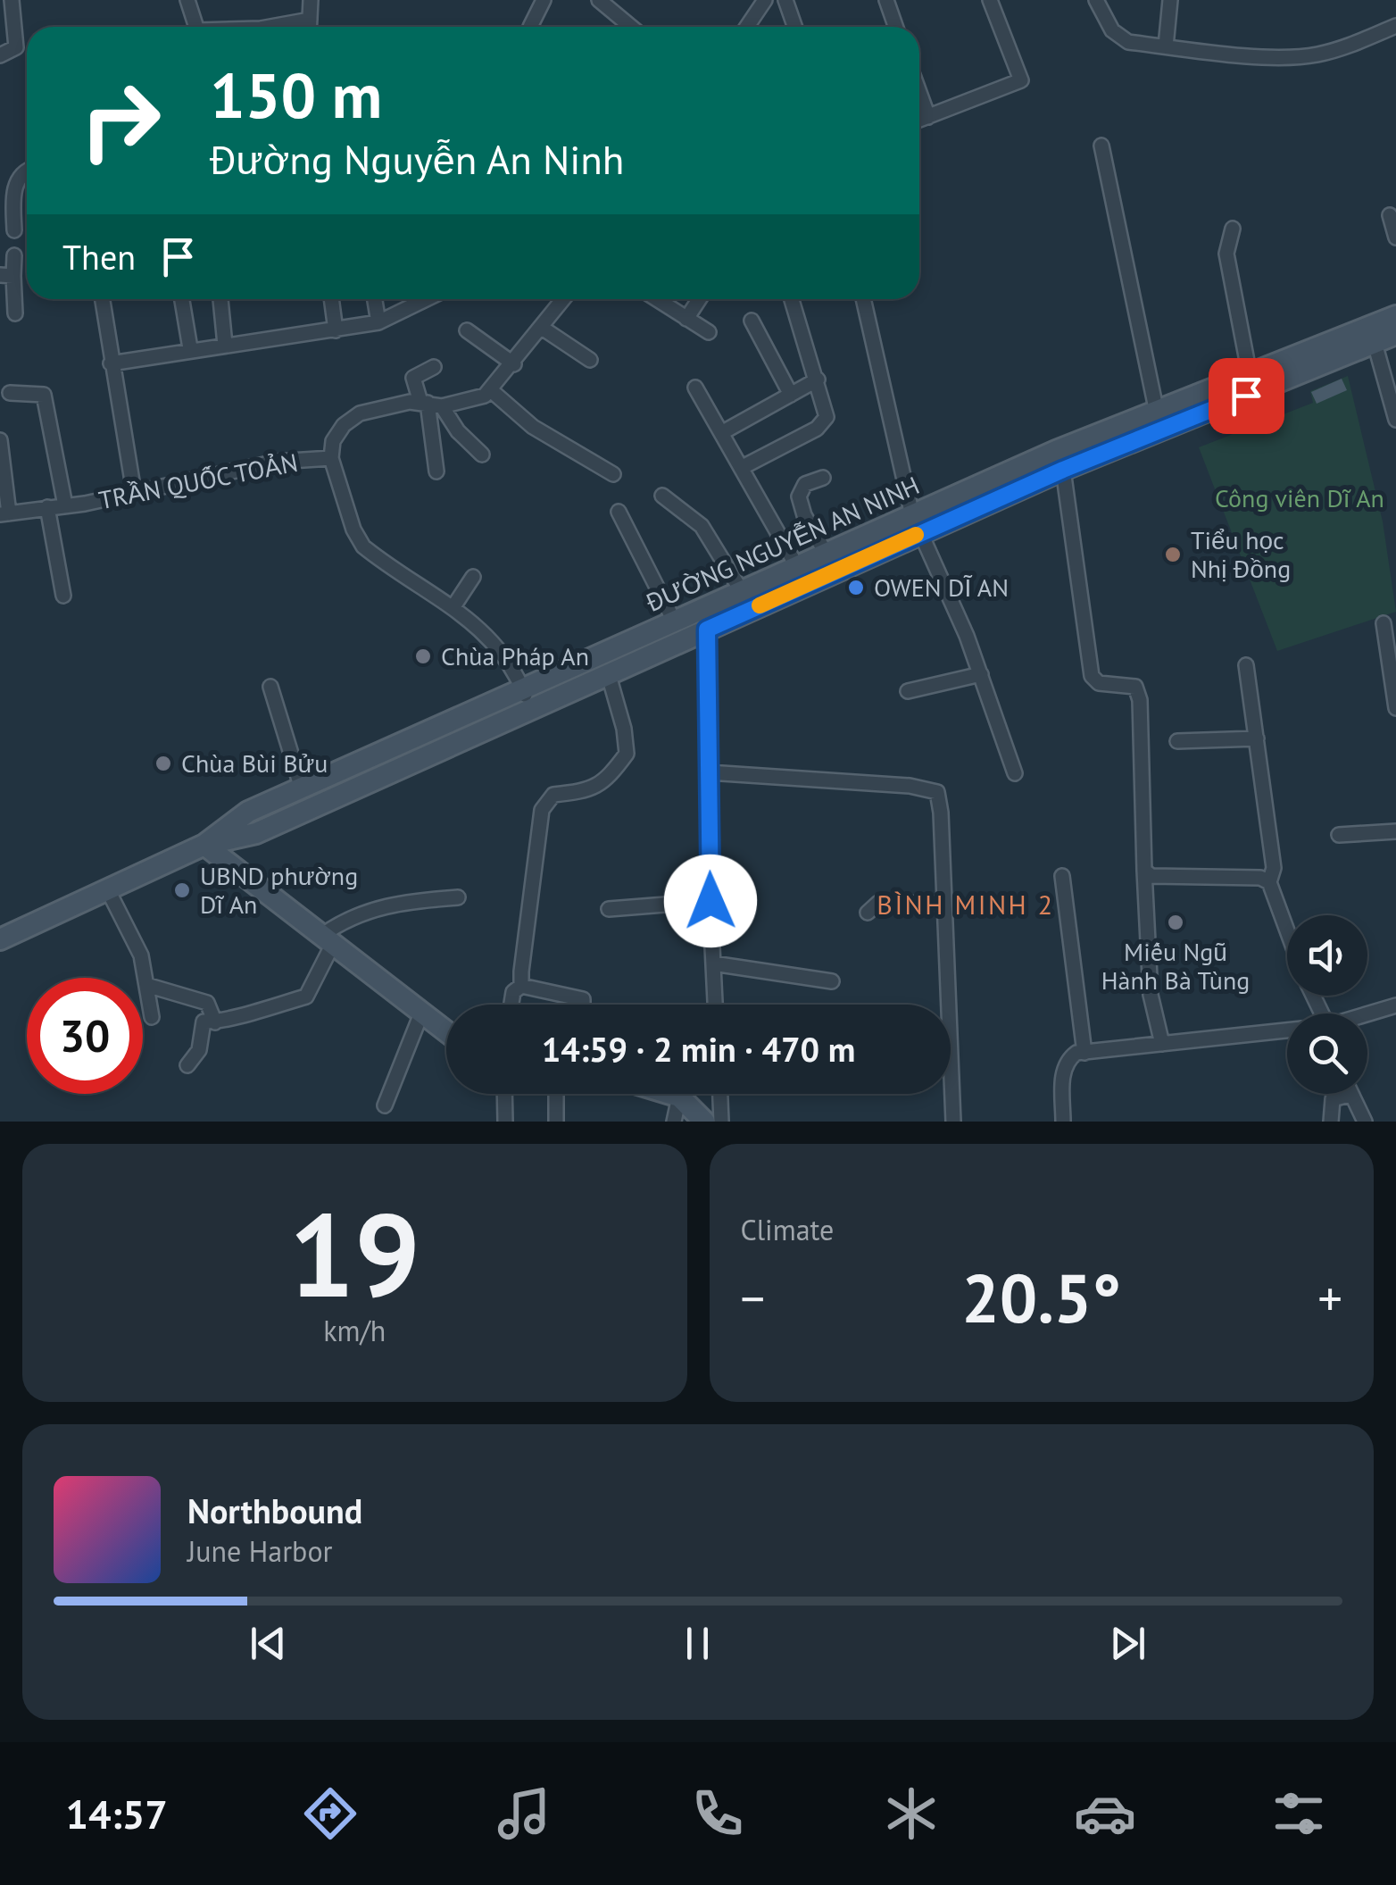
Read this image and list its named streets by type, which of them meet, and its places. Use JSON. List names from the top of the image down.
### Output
{
  "streets": {
    "main road": ["ĐƯỜNG NGUYỄN AN NINH"],
    "street": ["TRẦN QUỐC TOẢN"]
  },
  "crossings": [
    ["TRẦN QUỐC TOẢN", "ĐƯỜNG NGUYỄN AN NINH"]
  ],
  "districts": ["BÌNH MINH 2"],
  "parks": ["Công viên Dĩ An"],
  "places": [
    "Tiểu học Nhị Đồng",
    "OWEN DĨ AN",
    "Chùa Pháp An",
    "Chùa Bùi Bửu",
    "UBND phường Dĩ An",
    "Miếu Ngũ Hành Bà Tùng"
  ],
  "page": {
    "turn": ["150 m", "Đường Nguyễn An Ninh"],
    "then": "Then",
    "limit": "30",
    "trip": "14:59 · 2 min · 470 m",
    "tile": [
      ["19", "km/h"],
      "Climate"
    ],
    "heat": ["−", "20.5°", "+"],
    "song": ["Northbound", "June Harbor"],
    "tabs": "14:57"
  }
}
